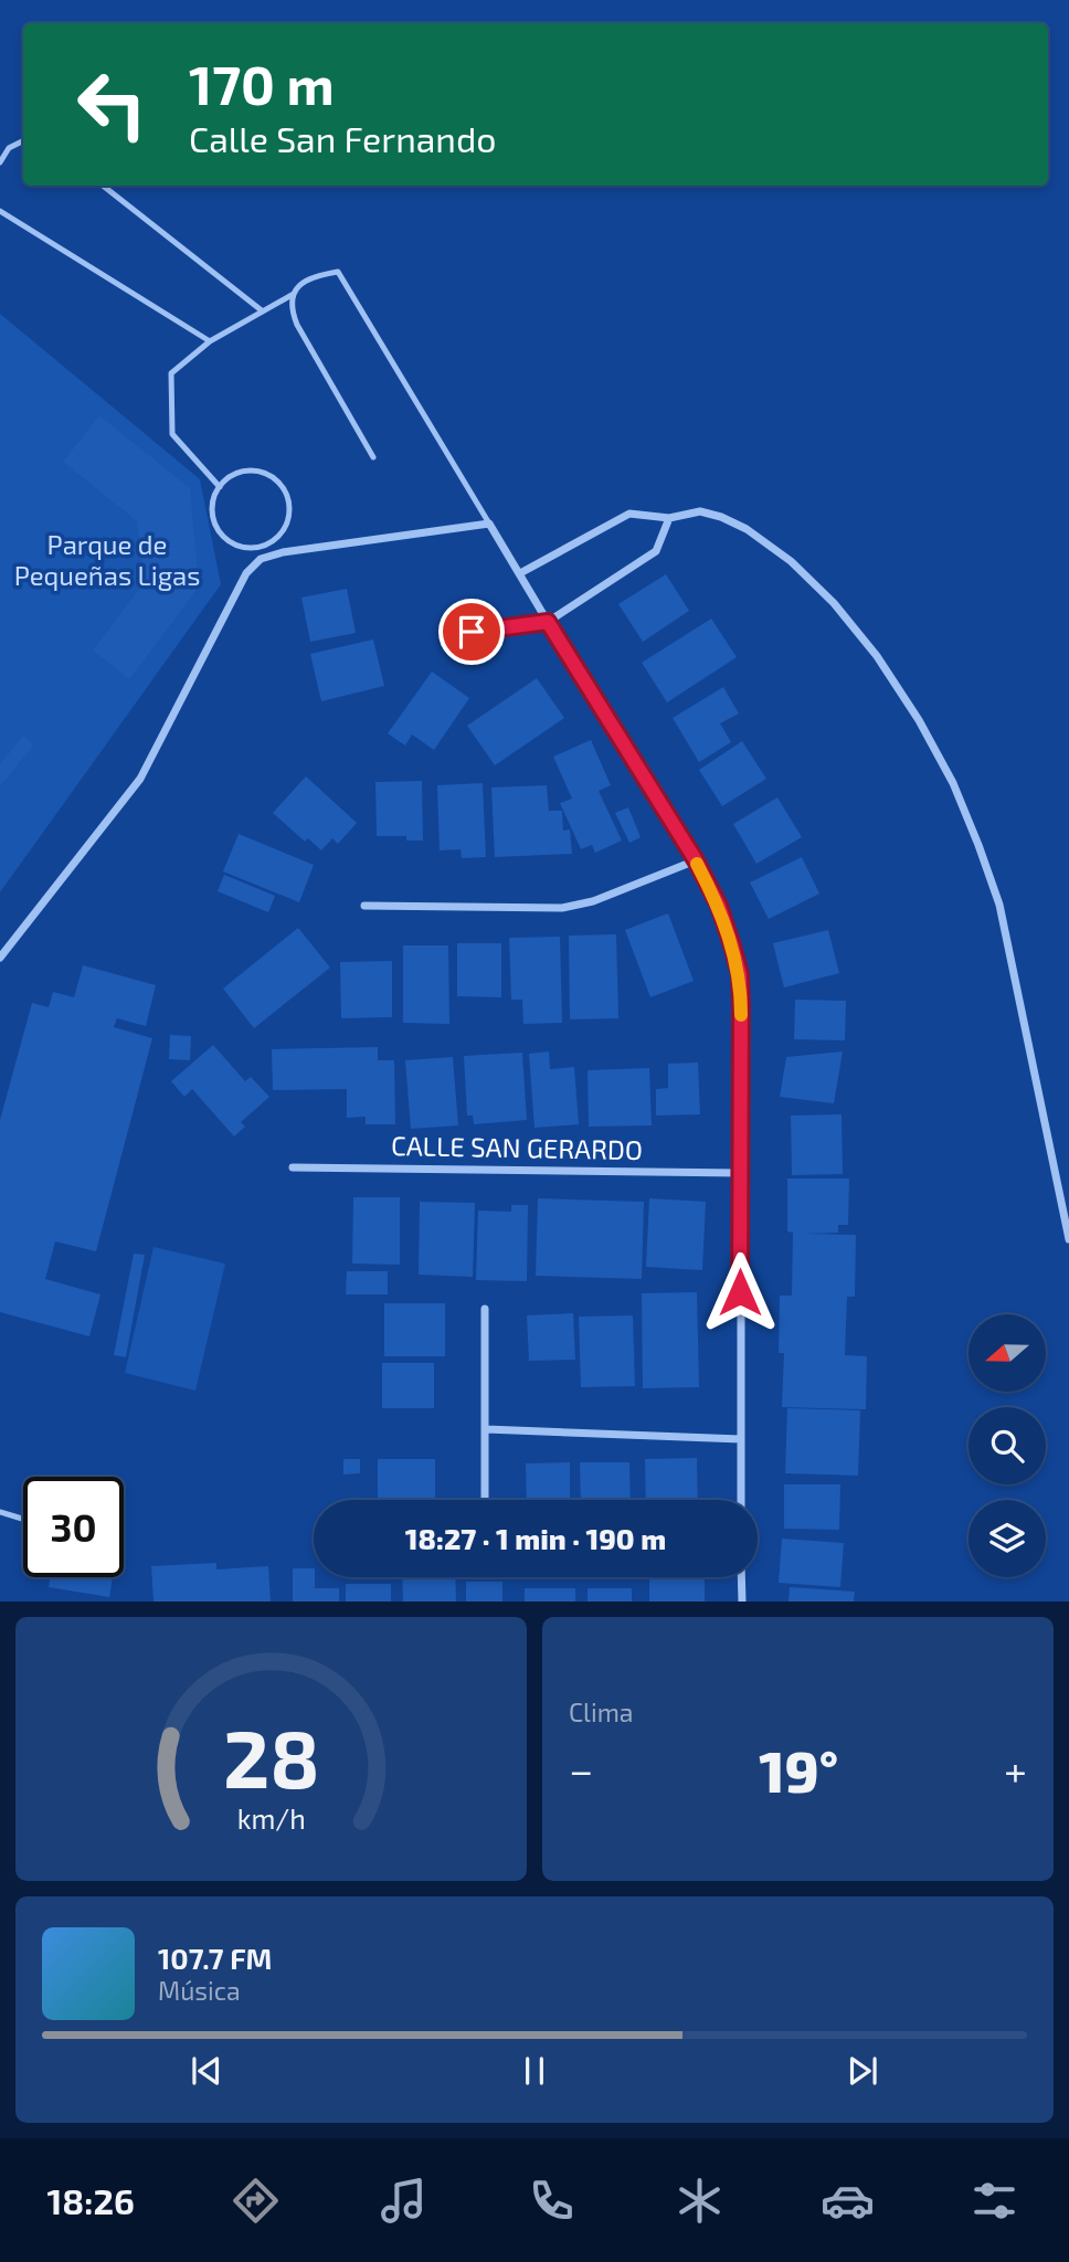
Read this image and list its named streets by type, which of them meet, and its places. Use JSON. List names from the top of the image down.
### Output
{
  "streets": {
    "street": ["CALLE SAN GERARDO"]
  },
  "parks": ["Parque de Pequeñas Ligas"],
  "north": "left",
  "page": {
    "turn": ["170 m", "Calle San Fernando"],
    "limit": "30",
    "trip": "18:27 · 1 min · 190 m",
    "tile": "Clima",
    "heat": ["−", "19°", "+"],
    "song": ["107.7 FM", "Música"],
    "tabs": "18:26",
    "gauge": ["28", "km/h"]
  }
}
